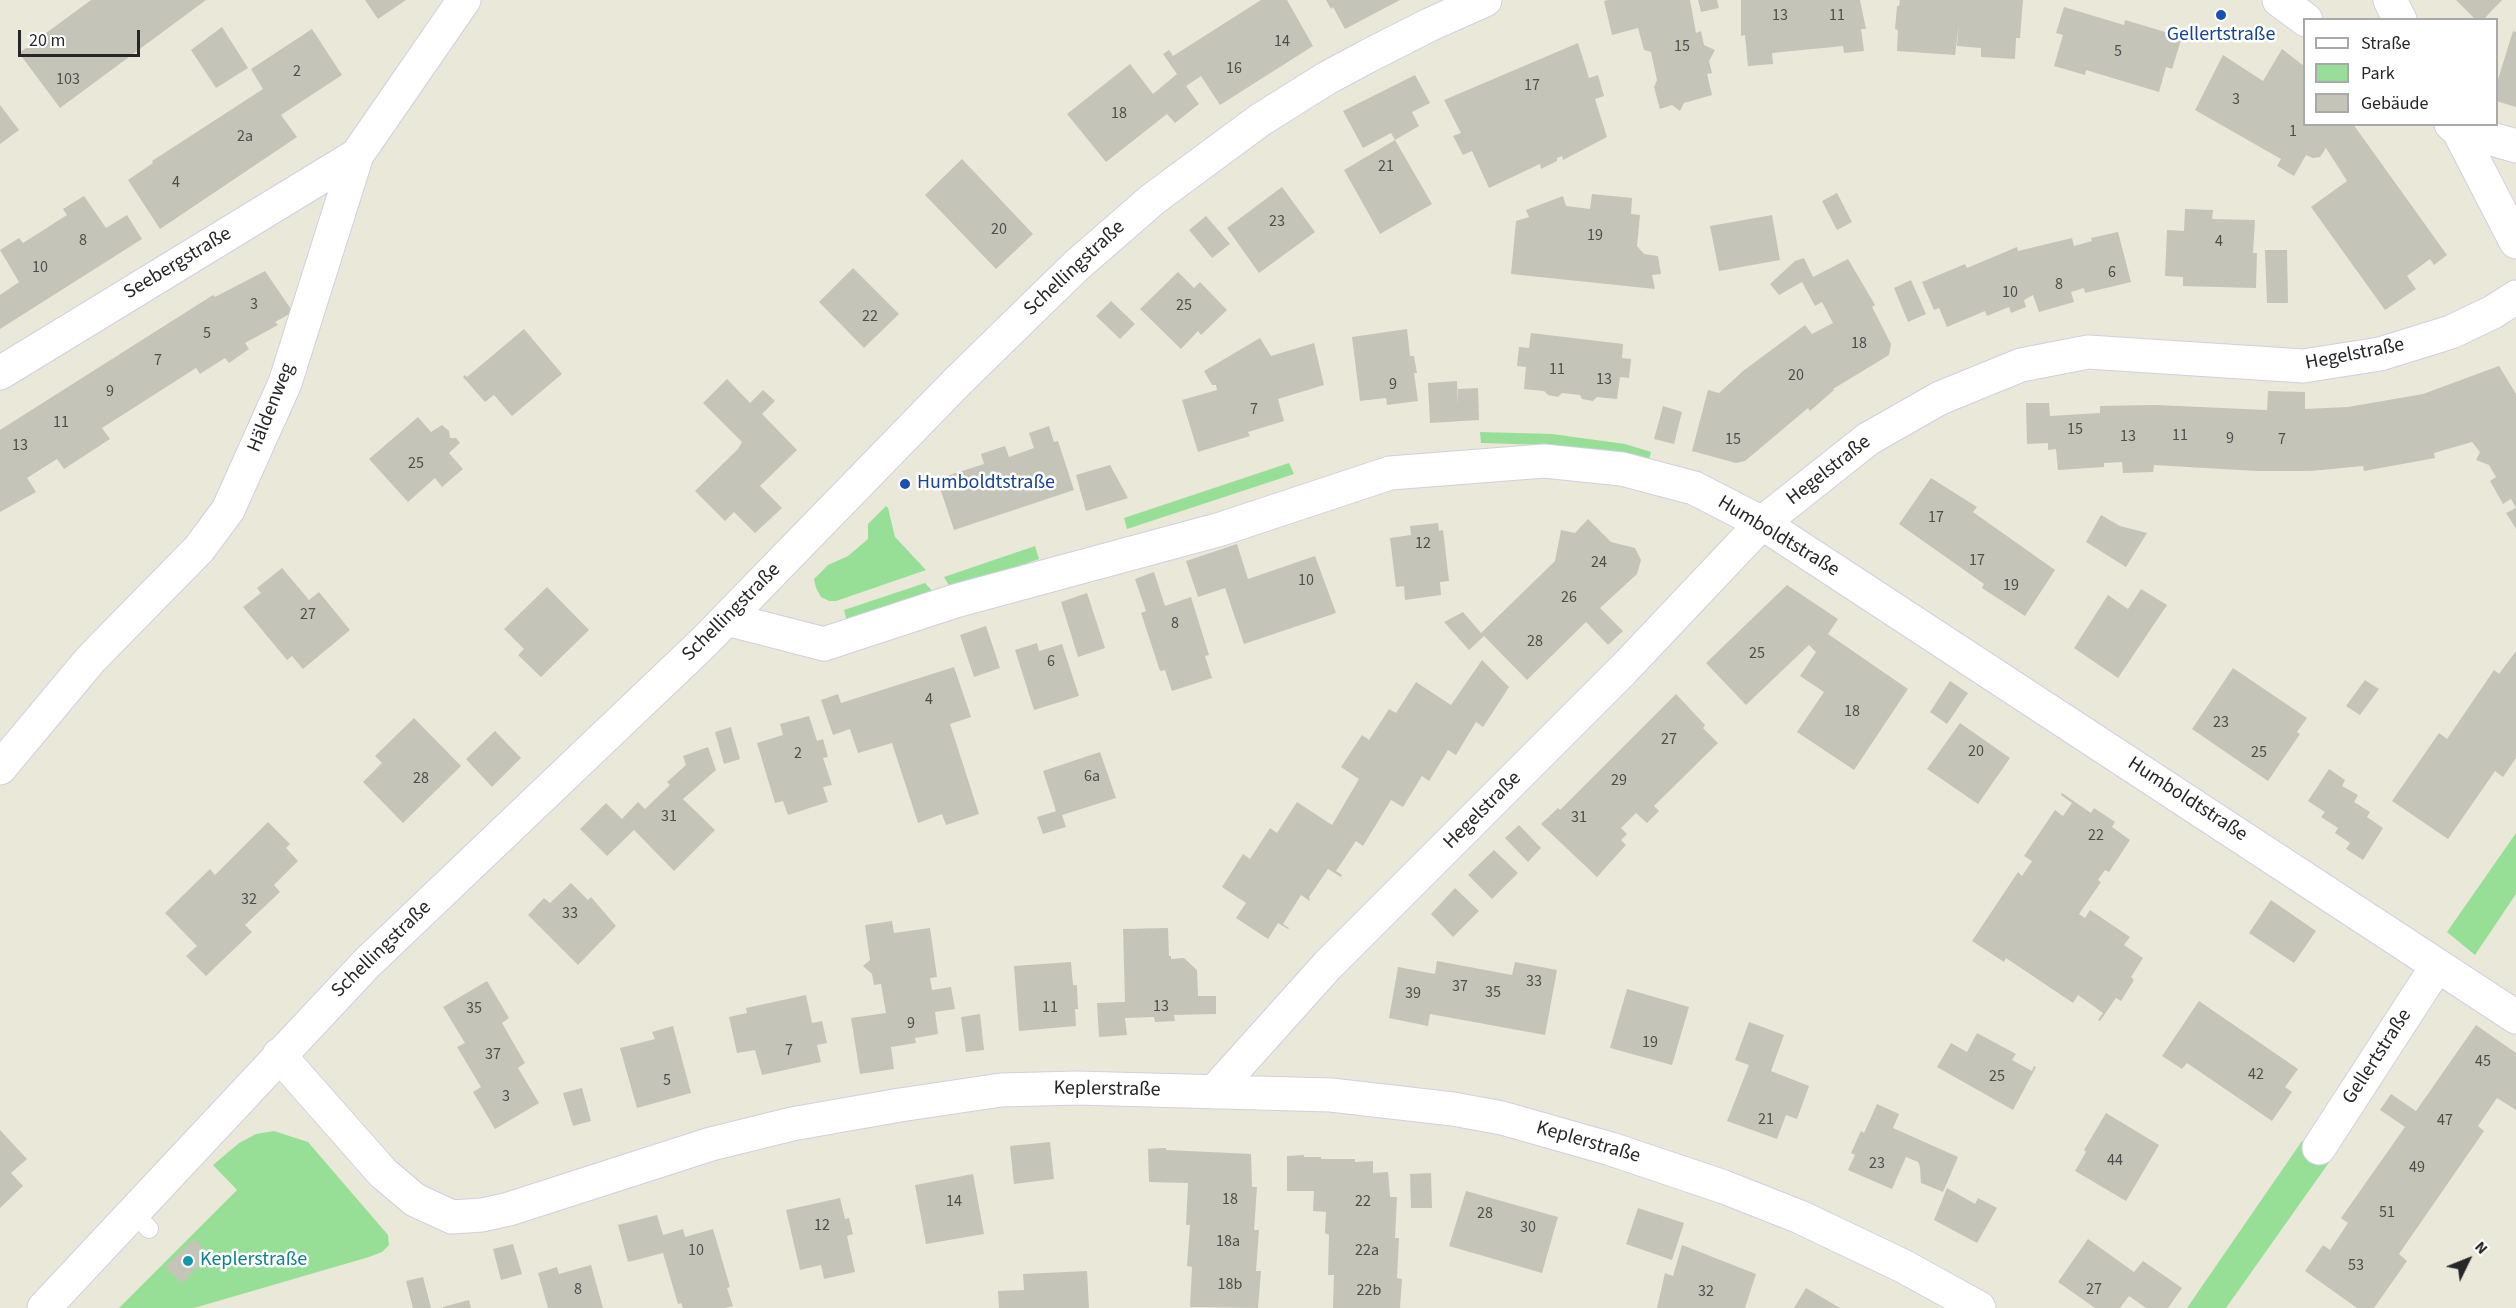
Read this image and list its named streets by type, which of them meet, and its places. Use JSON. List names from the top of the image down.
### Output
{
  "streets": {
    "street": [
      "Seebergstraße",
      "Schellingstraße",
      "Hegelstraße",
      "Häldenweg",
      "Humboldtstraße",
      "Gellertstraße",
      "Keplerstraße"
    ]
  },
  "crossings": [
    ["Seebergstraße", "Häldenweg"],
    ["Schellingstraße", "Humboldtstraße"],
    ["Schellingstraße", "Keplerstraße"],
    ["Hegelstraße", "Humboldtstraße"],
    ["Hegelstraße", "Keplerstraße"],
    ["Humboldtstraße", "Gellertstraße"]
  ],
  "places": ["Gellertstraße", "Humboldtstraße", "Keplerstraße"],
  "house_numbers": [
    "13",
    "11",
    "14",
    "15",
    "5",
    "16",
    "2",
    "103",
    "17",
    "3",
    "18",
    "1",
    "2a",
    "21",
    "4",
    "23",
    "20",
    "19",
    "8",
    "4",
    "10",
    "6",
    "8",
    "10",
    "3",
    "25",
    "22",
    "5",
    "18",
    "7",
    "11",
    "20",
    "13",
    "9",
    "9",
    "7",
    "11",
    "15",
    "11",
    "13",
    "9",
    "15",
    "7",
    "13",
    "25",
    "17",
    "12",
    "17",
    "24",
    "10",
    "19",
    "26",
    "27",
    "8",
    "28",
    "25",
    "6",
    "4",
    "18",
    "23",
    "27",
    "20",
    "25",
    "2",
    "6a",
    "28",
    "29",
    "31",
    "31",
    "22",
    "32",
    "33",
    "33",
    "37",
    "35",
    "39",
    "13",
    "11",
    "35",
    "9",
    "19",
    "7",
    "37",
    "45",
    "42",
    "25",
    "5",
    "3",
    "21",
    "47",
    "44",
    "23",
    "49",
    "18",
    "14",
    "22",
    "51",
    "28",
    "12",
    "30",
    "18a",
    "10",
    "22a",
    "53",
    "18b",
    "8",
    "27",
    "22b",
    "32"
  ],
  "legend": ["Straße", "Park", "Gebäude"],
  "scale_bar": "20 m",
  "north": "top right"
}
